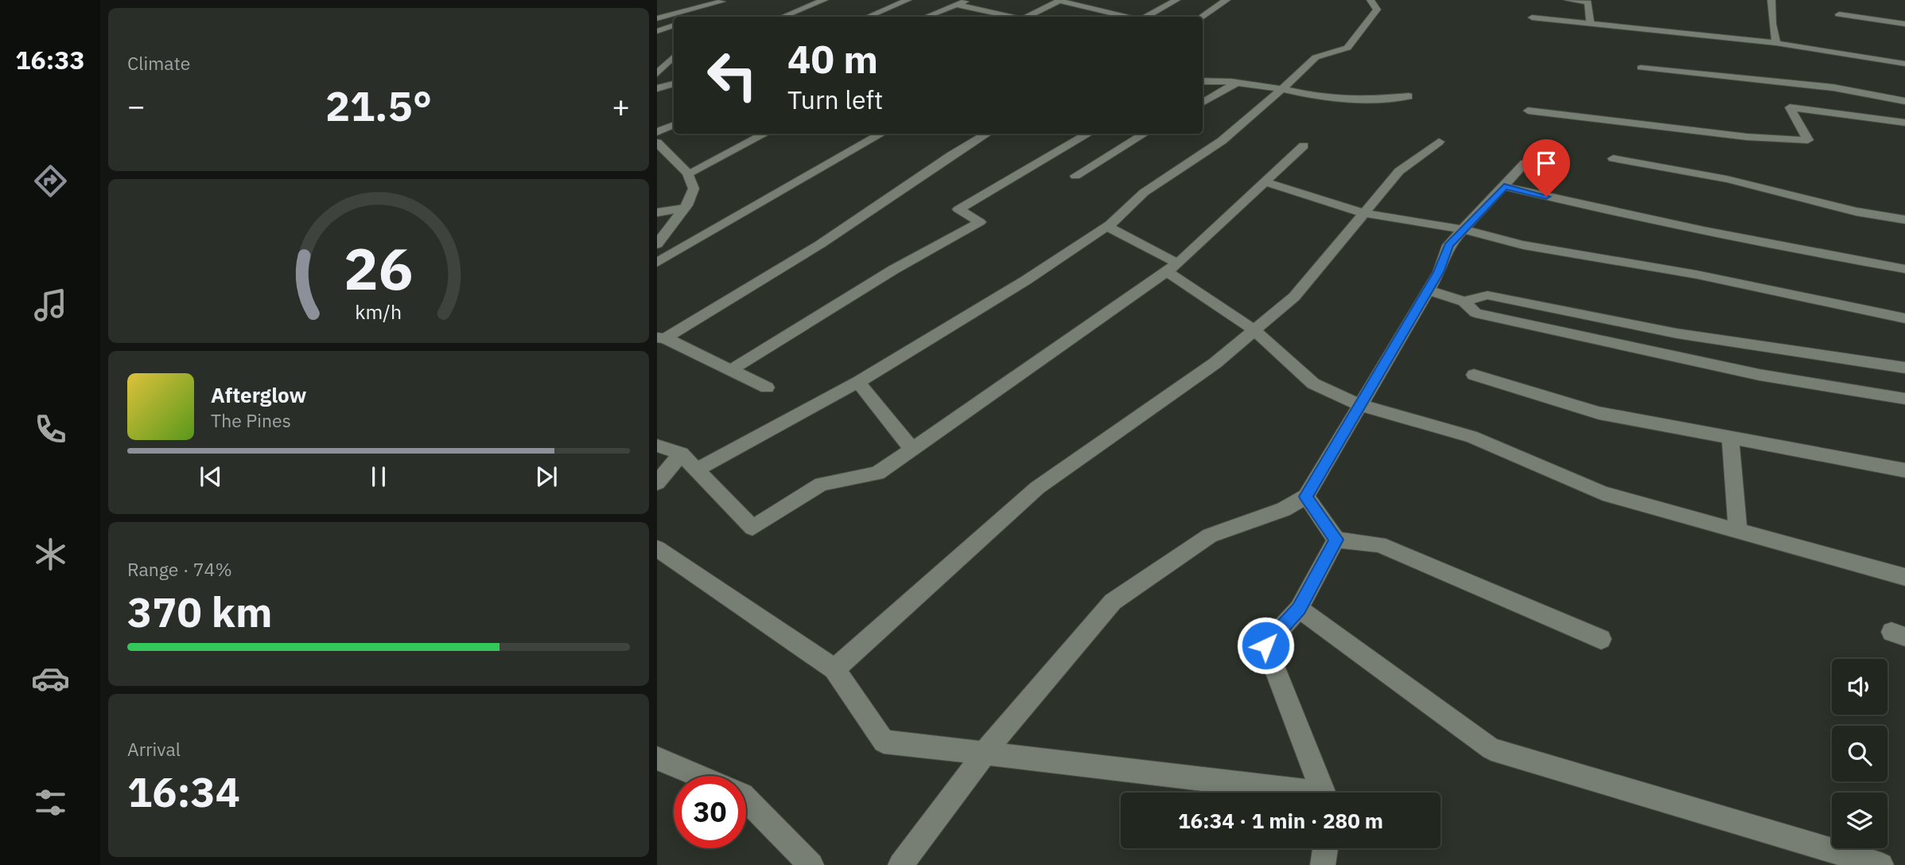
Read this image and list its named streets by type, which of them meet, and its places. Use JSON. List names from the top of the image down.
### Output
{
  "page": {
    "tabs": "16:33",
    "tile": [
      "Climate",
      ["Range · 74%", "370 km"],
      ["Arrival", "16:34"]
    ],
    "turn": ["40 m", "Turn left"],
    "heat": ["−", "21.5°", "+"],
    "song": ["Afterglow", "The Pines"],
    "limit": "30",
    "trip": "16:34 · 1 min · 280 m",
    "gauge": ["26", "km/h"]
  }
}
